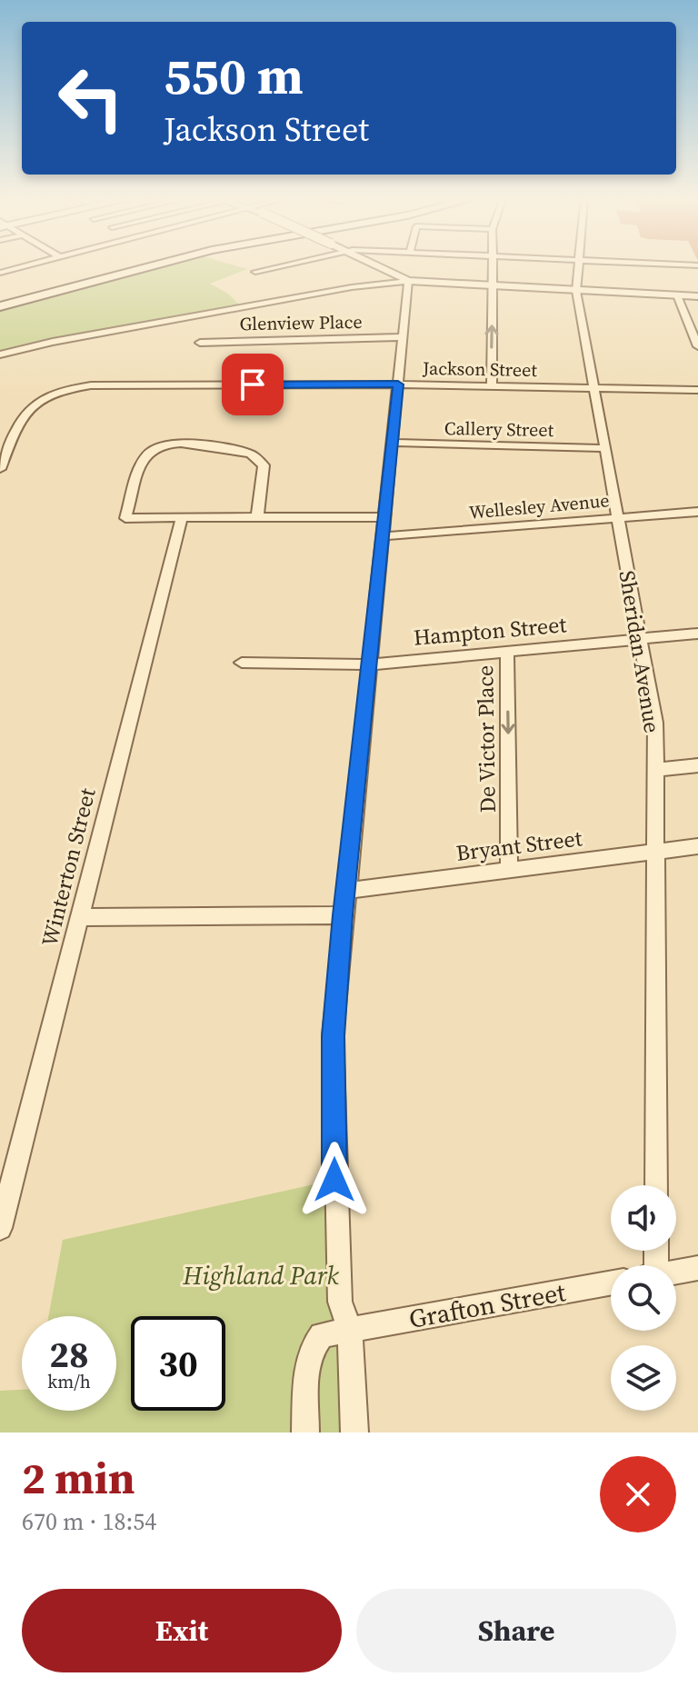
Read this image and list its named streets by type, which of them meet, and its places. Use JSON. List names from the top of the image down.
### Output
{
  "streets": {
    "street": [
      "Glenview Place",
      "Jackson Street",
      "Callery Street",
      "Wellesley Avenue",
      "Hampton Street",
      "Sheridan Avenue",
      "De Victor Place",
      "Bryant Street",
      "Winterton Street",
      "Grafton Street"
    ]
  },
  "crossings": [
    ["Jackson Street", "Sheridan Avenue"],
    ["Callery Street", "Sheridan Avenue"],
    ["Wellesley Avenue", "Sheridan Avenue"],
    ["Hampton Street", "Sheridan Avenue"],
    ["Hampton Street", "De Victor Place"],
    ["Sheridan Avenue", "Bryant Street"],
    ["De Victor Place", "Bryant Street"]
  ],
  "one_way": ["De Victor Place"],
  "parks": ["Highland Park"],
  "page": {
    "turn": ["550 m", "Jackson Street"],
    "speed": "28 km/h",
    "limit": "30",
    "heading": ["2 min", "670 m · 18:54"],
    "buttons": ["Exit", "Share"]
  }
}
